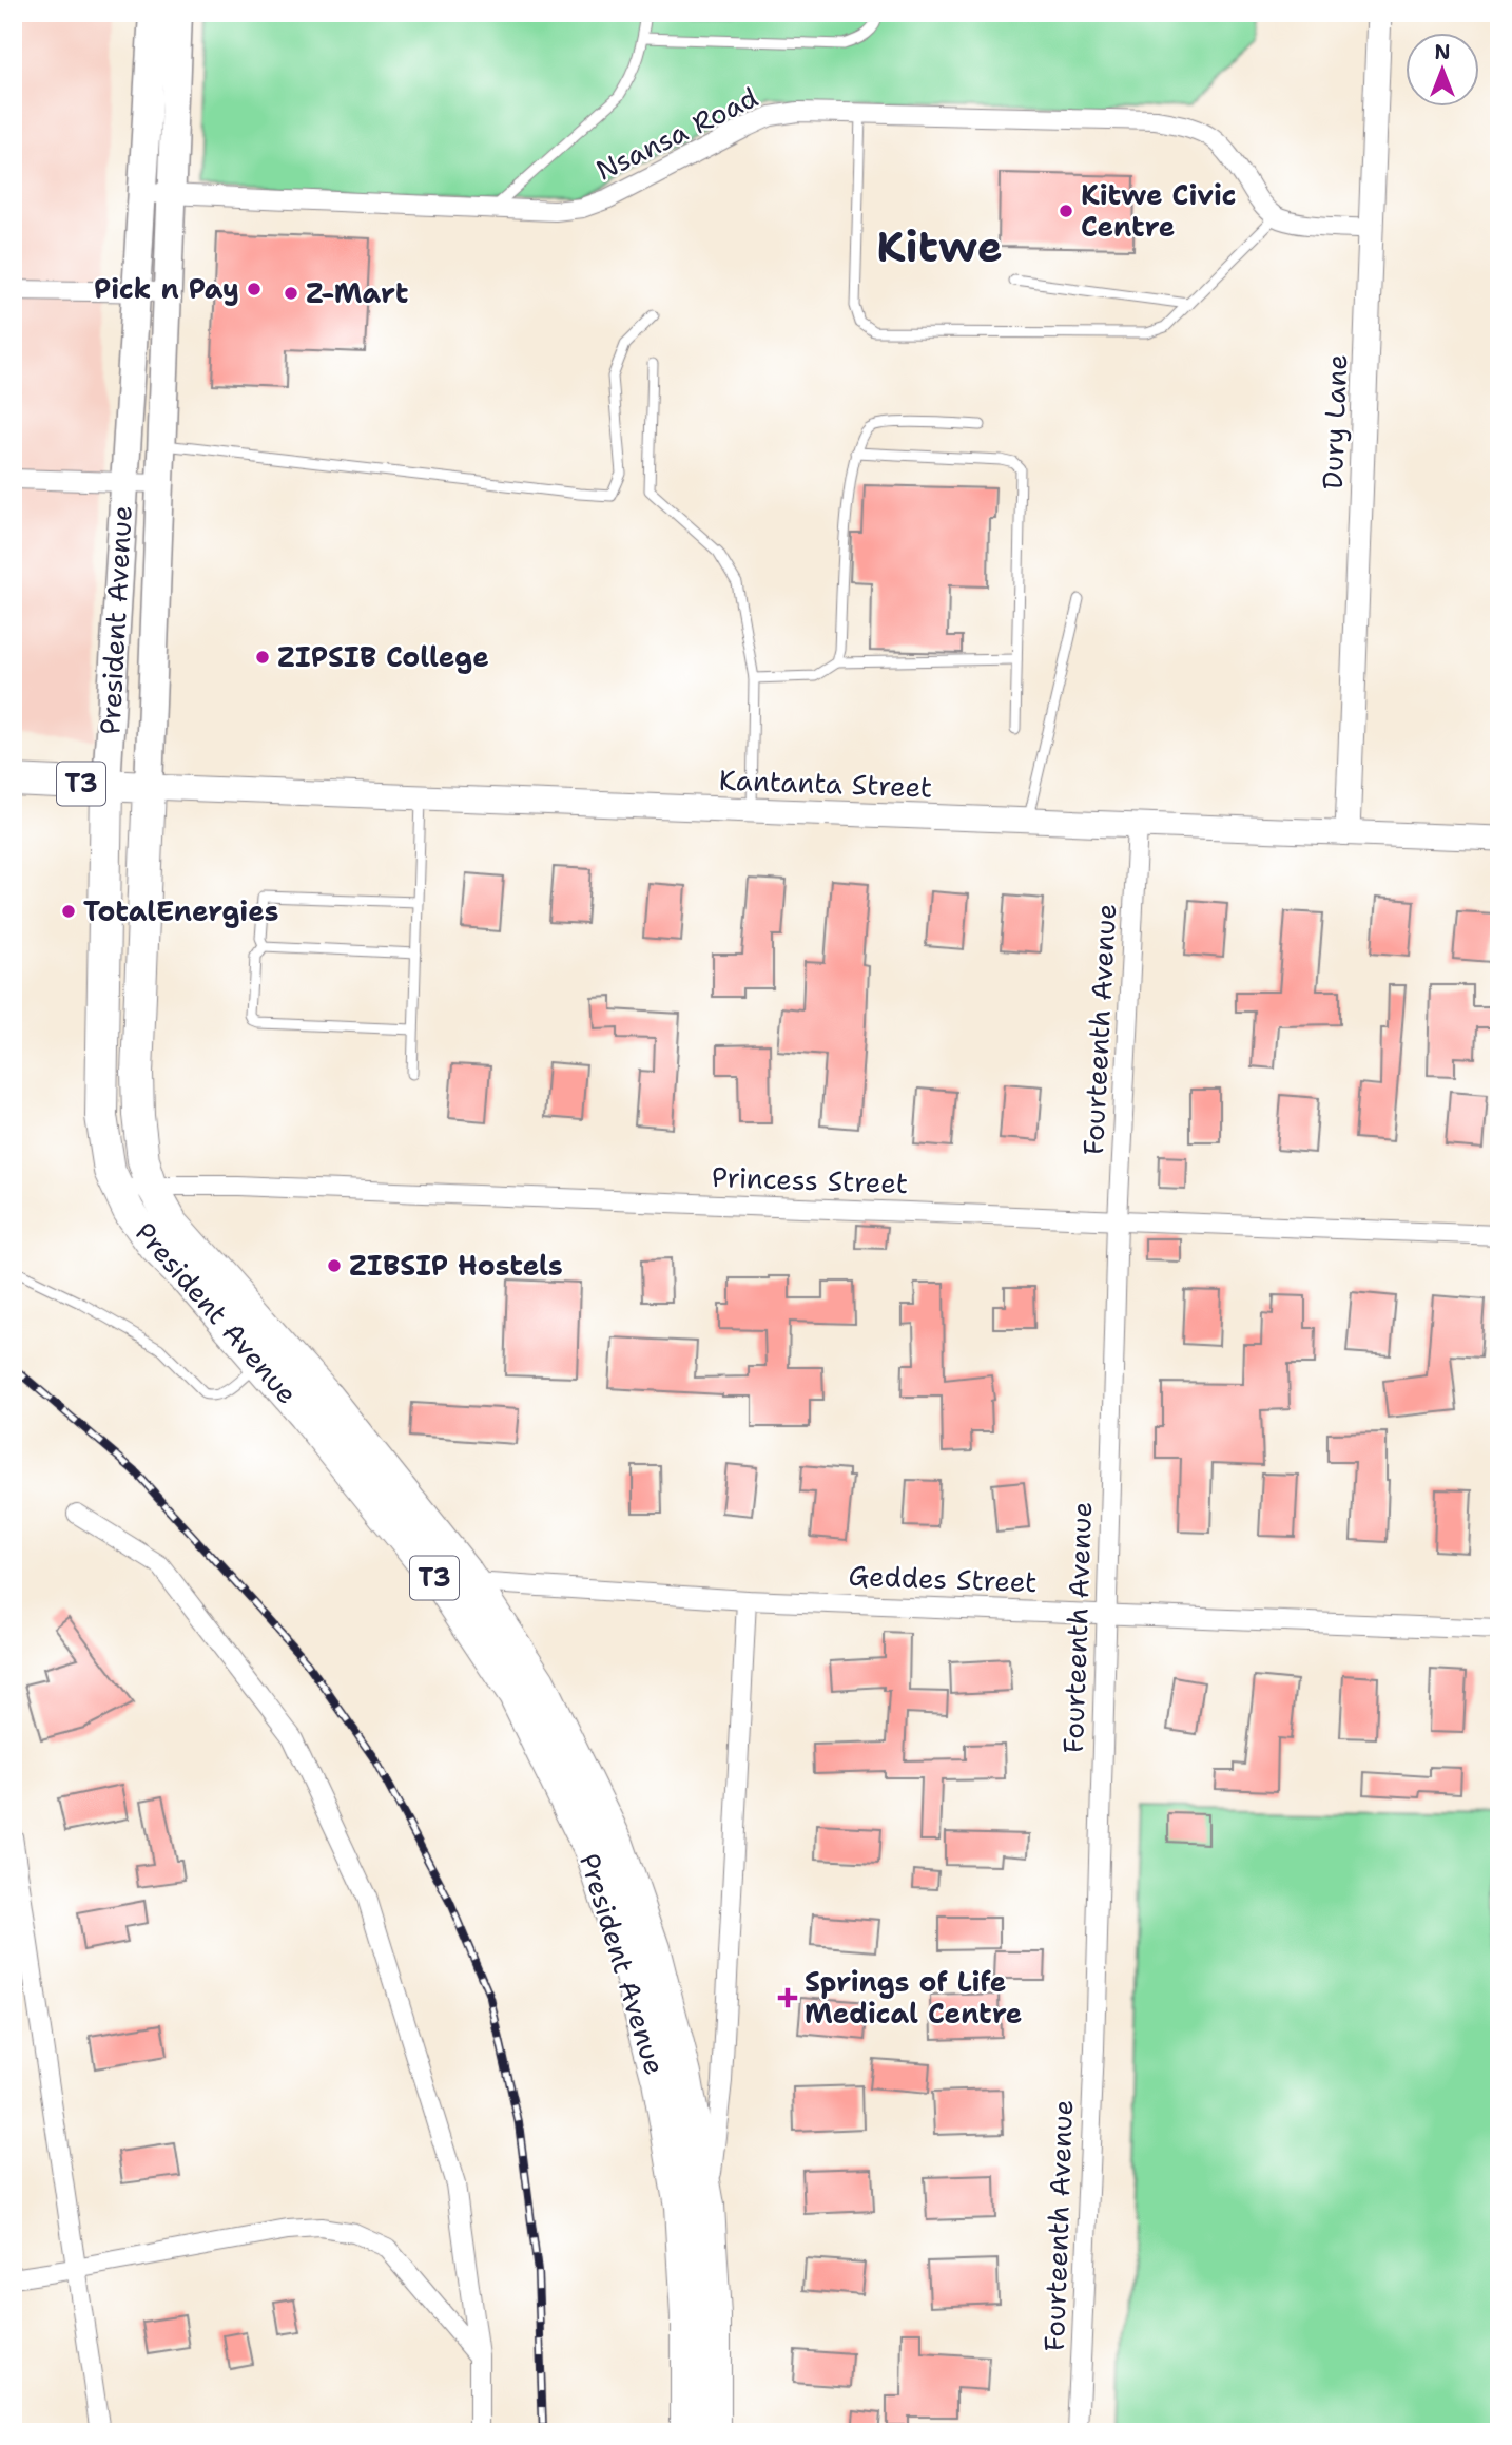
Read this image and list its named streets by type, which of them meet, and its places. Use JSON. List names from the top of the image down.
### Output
{
  "streets": {
    "highway": ["President Avenue", "T3"],
    "street": [
      "Nsansa Road",
      "Dury Lane",
      "Kantanta Street",
      "Fourteenth Avenue",
      "Princess Street",
      "Geddes Street"
    ]
  },
  "crossings": [
    ["Nsansa Road", "President Avenue"],
    ["Dury Lane", "Kantanta Street"],
    ["President Avenue", "T3"],
    ["President Avenue", "Kantanta Street"],
    ["President Avenue", "Princess Street"],
    ["President Avenue", "Geddes Street"],
    ["T3", "Kantanta Street"],
    ["Kantanta Street", "Fourteenth Avenue"],
    ["Fourteenth Avenue", "Princess Street"],
    ["Fourteenth Avenue", "Geddes Street"]
  ],
  "districts": ["Kitwe"],
  "places": {
    "other": [
      "Kitwe Civic Centre",
      "Pick n Pay",
      "Z-Mart",
      "ZIPSIB College",
      "TotalEnergies",
      "ZIBSIP Hostels"
    ],
    "health": ["Springs of Life Medical Centre"]
  },
  "north": "top"
}
